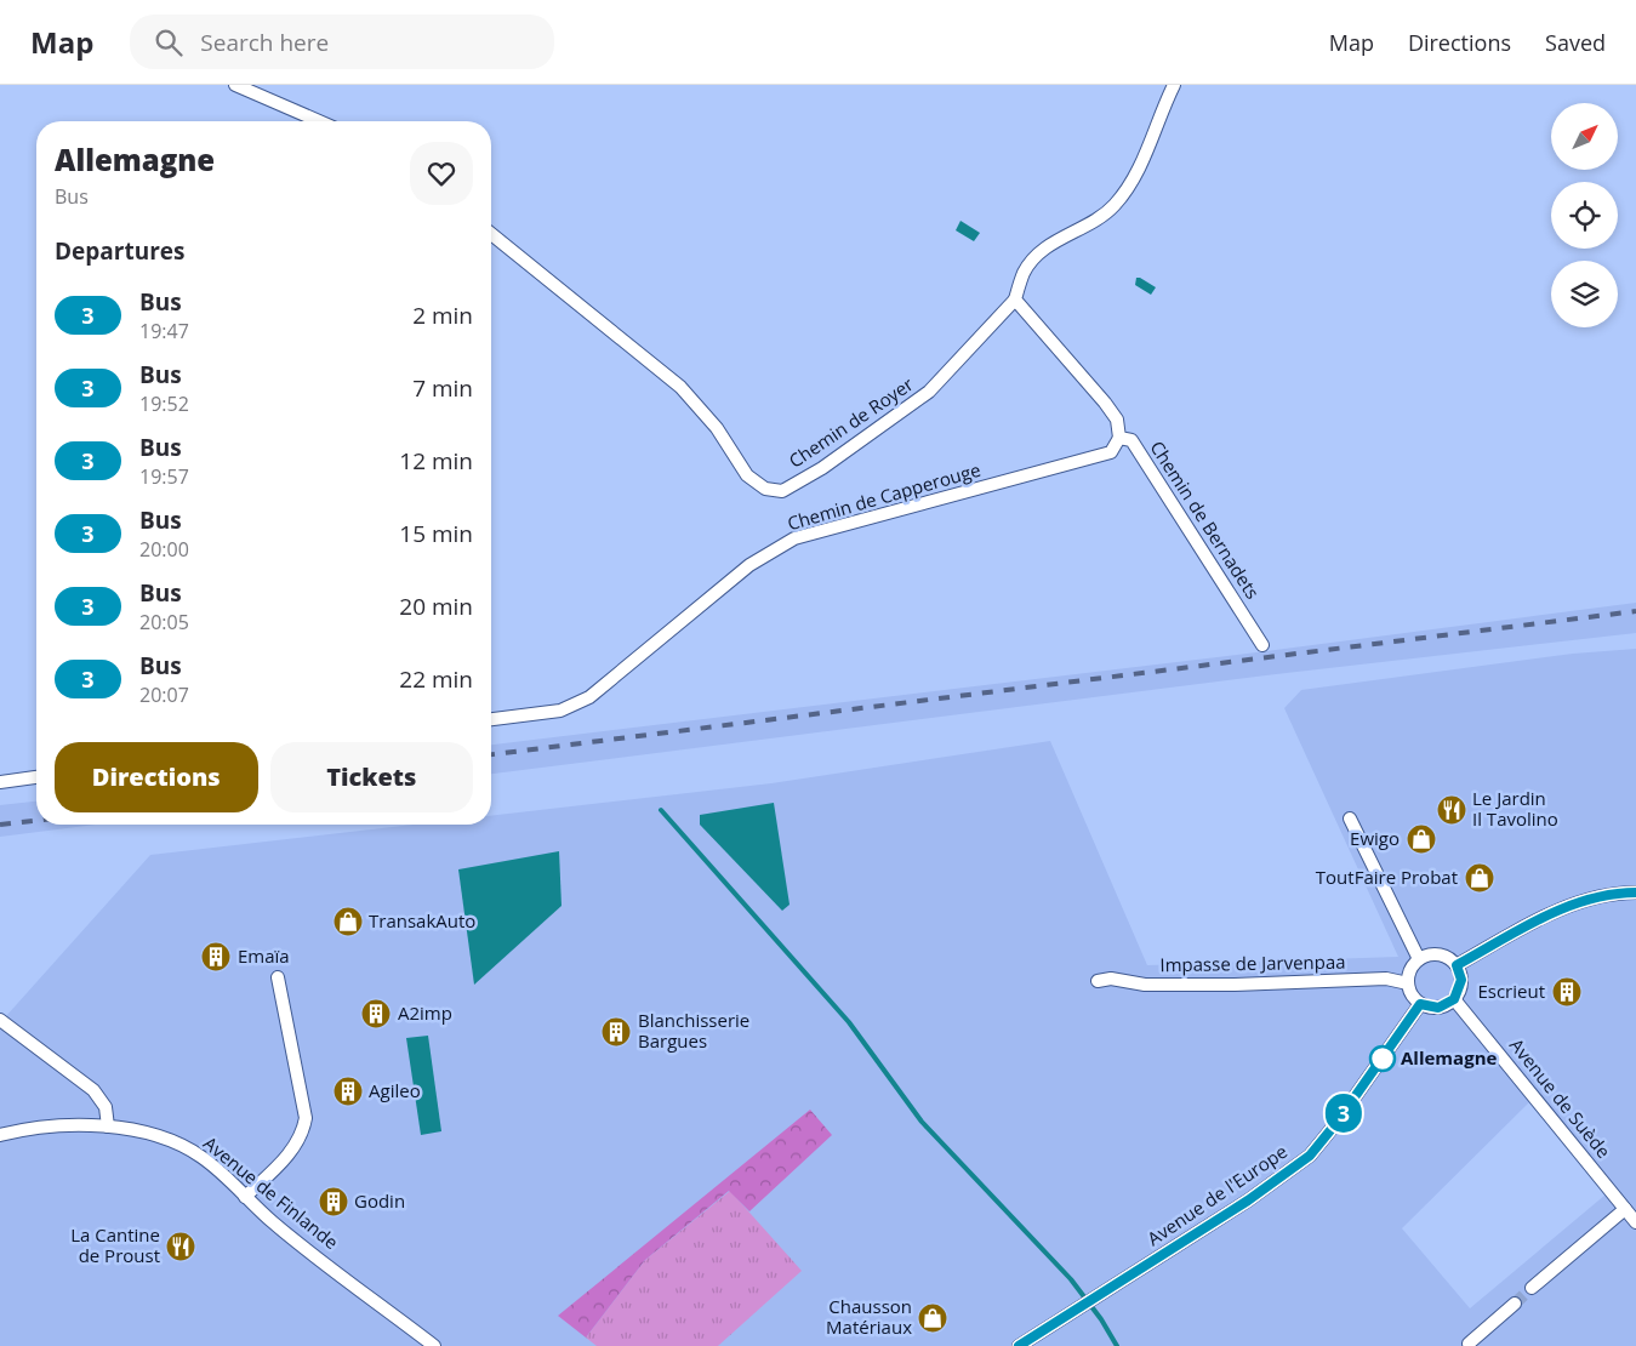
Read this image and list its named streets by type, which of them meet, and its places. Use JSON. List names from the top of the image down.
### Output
{
  "streets": {
    "street": [
      "Chemin de Royer",
      "Chemin de Capperouge",
      "Chemin de Bernadets",
      "Impasse de Jarvenpaa",
      "Avenue de Suède",
      "Avenue de Finlande",
      "Avenue de l'Europe"
    ]
  },
  "crossings": [
    ["Chemin de Capperouge", "Chemin de Bernadets"],
    ["Impasse de Jarvenpaa", "Avenue de Suède"],
    ["Impasse de Jarvenpaa", "Avenue de l'Europe"],
    ["Avenue de Suède", "Avenue de l'Europe"]
  ],
  "places": {
    "restaurant": ["Le Jardin Il Tavolino", "La Cantine de Proust"],
    "shop": [
      "Ewigo",
      "ToutFaire Probat",
      "TransakAuto",
      "Chausson Matériaux"
    ],
    "building": [
      "Emaïa",
      "Escrieut",
      "A2imp",
      "Blanchisserie Bargues",
      "Agileo",
      "Godin"
    ],
    "other": ["Allemagne"]
  },
  "lines": ["bus line 3"],
  "north": "top right",
  "page": {
    "header": "Map",
    "search": "Search here",
    "nav": ["Map", "Directions", "Saved"],
    "on_map": "3",
    "heading": [
      ["Allemagne", "Bus"],
      "Departures"
    ],
    "list": [
      {
        "mark": "3",
        "name": "Bus",
        "note": "19:47",
        "value": "2 min"
      },
      {
        "mark": "3",
        "name": "Bus",
        "note": "19:52",
        "value": "7 min"
      },
      {
        "mark": "3",
        "name": "Bus",
        "note": "19:57",
        "value": "12 min"
      },
      {
        "mark": "3",
        "name": "Bus",
        "note": "20:00",
        "value": "15 min"
      },
      {
        "mark": "3",
        "name": "Bus",
        "note": "20:05",
        "value": "20 min"
      },
      {
        "mark": "3",
        "name": "Bus",
        "note": "20:07",
        "value": "22 min"
      }
    ],
    "buttons": ["Directions", "Tickets"]
  }
}
